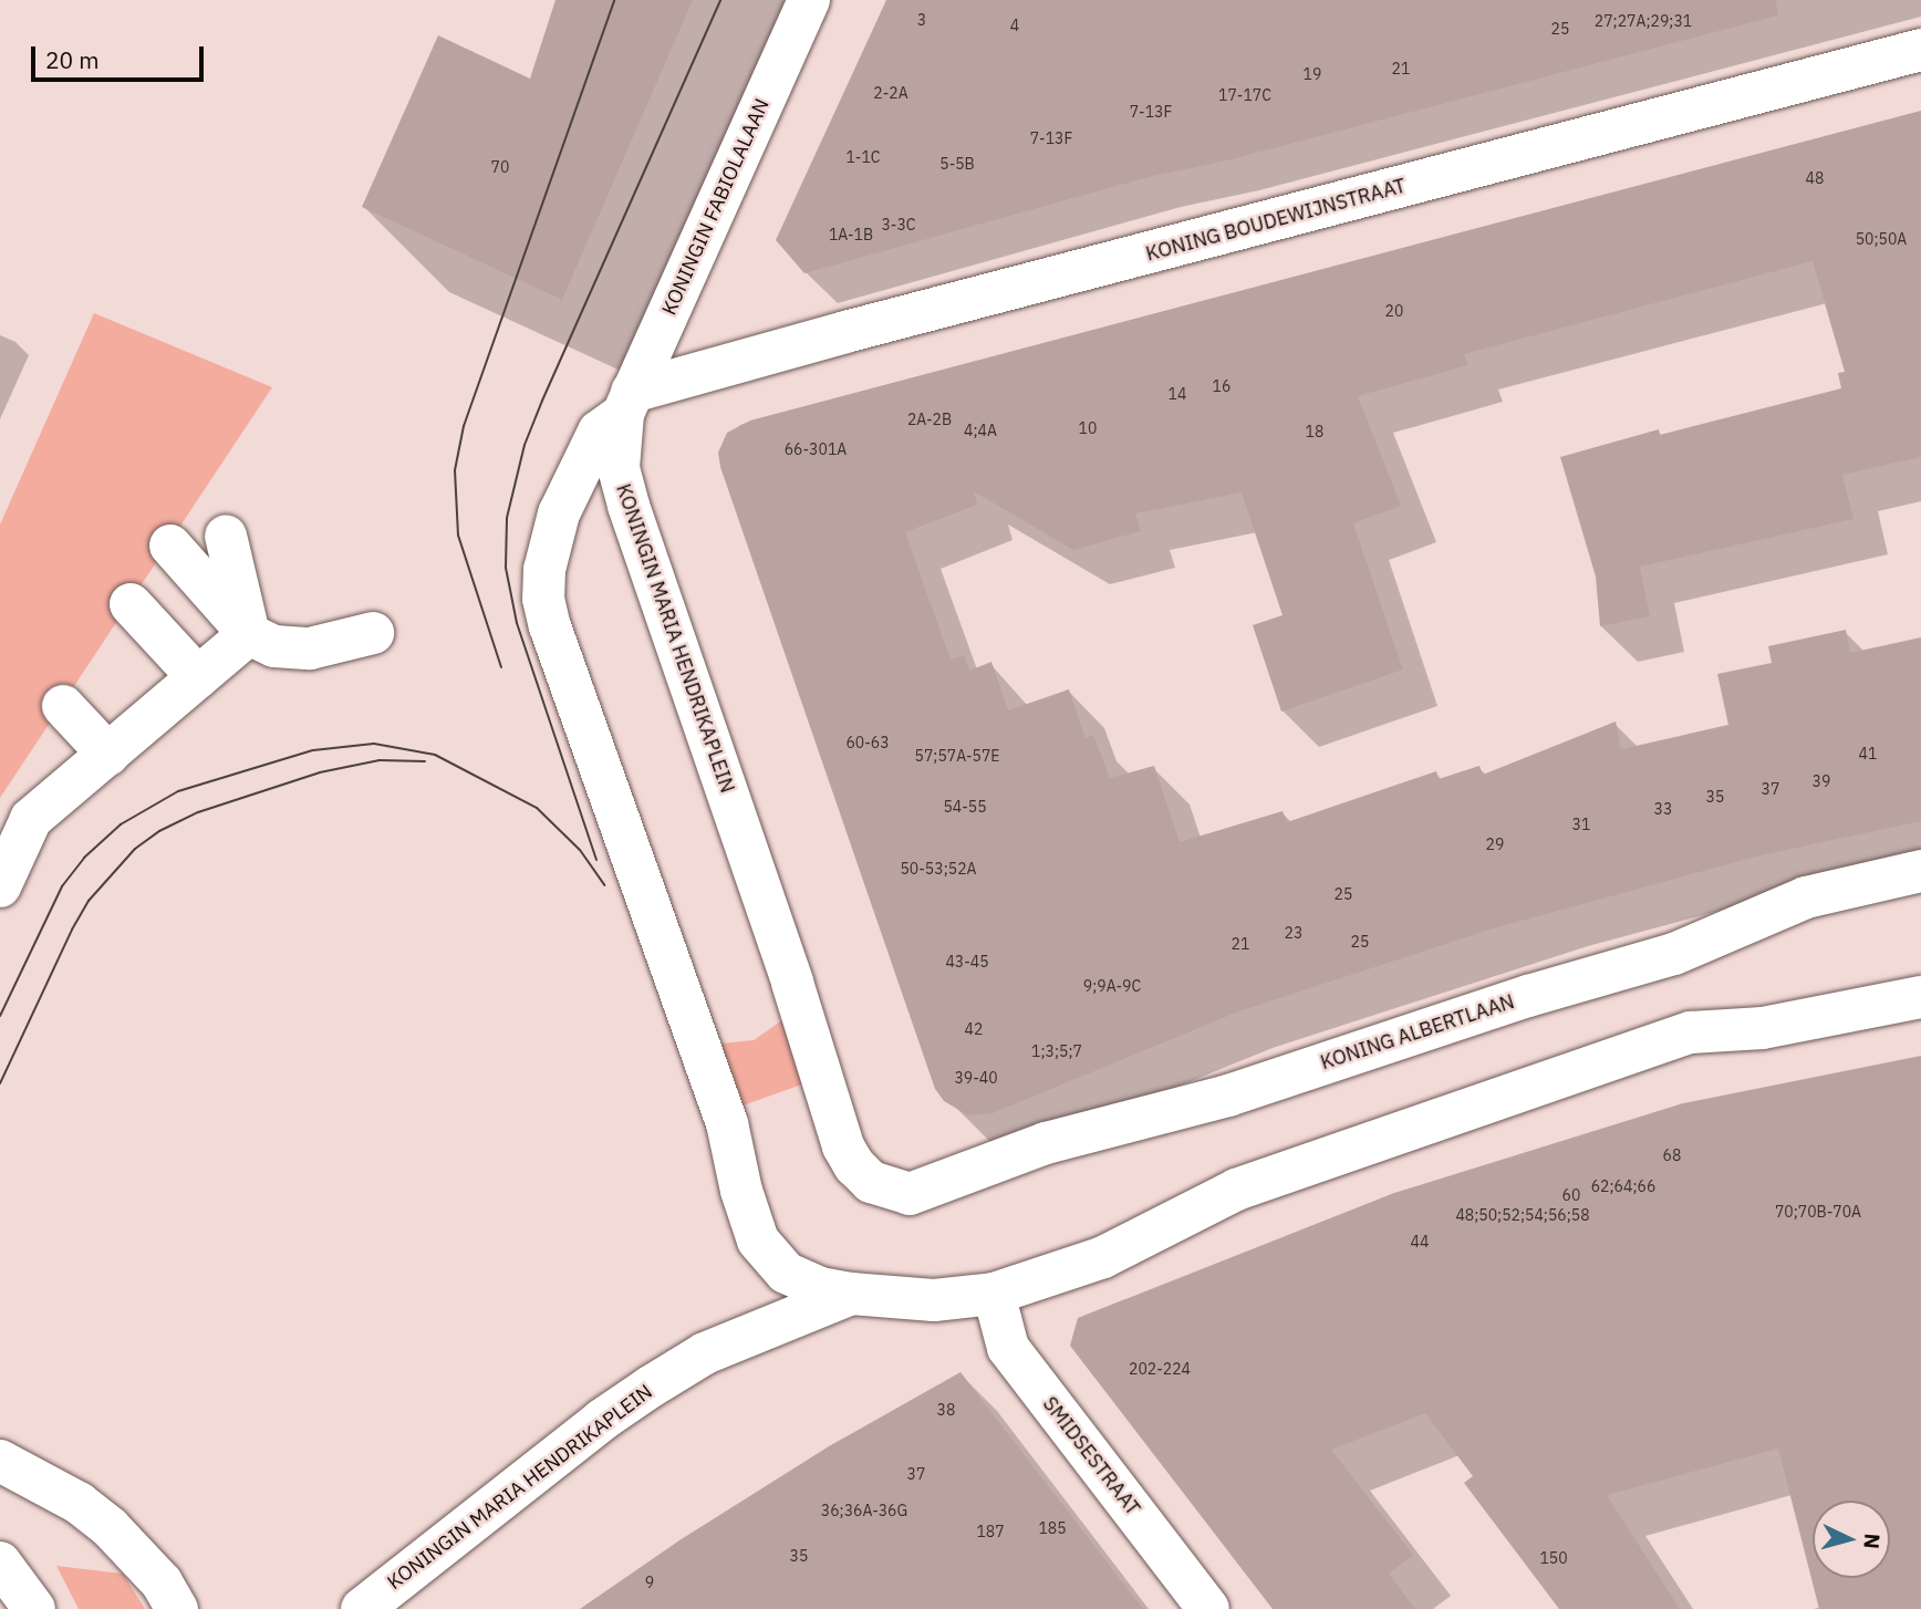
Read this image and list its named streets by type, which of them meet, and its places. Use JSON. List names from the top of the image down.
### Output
{
  "streets": {
    "street": [
      "KONINGIN FABIOLALAAN",
      "KONING BOUDEWIJNSTRAAT",
      "KONINGIN MARIA HENDRIKAPLEIN",
      "KONING ALBERTLAAN",
      "SMIDSESTRAAT"
    ]
  },
  "crossings": [
    ["KONINGIN FABIOLALAAN", "KONING BOUDEWIJNSTRAAT"],
    ["KONINGIN FABIOLALAAN", "KONINGIN MARIA HENDRIKAPLEIN"],
    ["KONING BOUDEWIJNSTRAAT", "KONINGIN MARIA HENDRIKAPLEIN"],
    ["KONINGIN MARIA HENDRIKAPLEIN", "KONING ALBERTLAAN"],
    ["KONINGIN MARIA HENDRIKAPLEIN", "SMIDSESTRAAT"]
  ],
  "house_numbers": [
    "3",
    "27;27A;29;31",
    "4",
    "25",
    "21",
    "19",
    "2-2A",
    "17-17C",
    "7-13F",
    "7-13F",
    "1-1C",
    "5-5B",
    "70",
    "48",
    "3-3C",
    "1A-1B",
    "50;50A",
    "20",
    "16",
    "14",
    "2A-2B",
    "10",
    "4;4A",
    "18",
    "66-301A",
    "60-63",
    "41",
    "57;57A-57E",
    "39",
    "37",
    "35",
    "54-55",
    "33",
    "31",
    "29",
    "50-53;52A",
    "25",
    "23",
    "25",
    "21",
    "43-45",
    "9;9A-9C",
    "42",
    "1;3;5;7",
    "39-40",
    "68",
    "62;64;66",
    "60",
    "70;70B-70A",
    "48;50;52;54;56;58",
    "44",
    "202-224",
    "38",
    "37",
    "36;36A-36G",
    "185",
    "187",
    "35",
    "150",
    "9"
  ],
  "scale_bar": "20 m",
  "north": "right"
}
